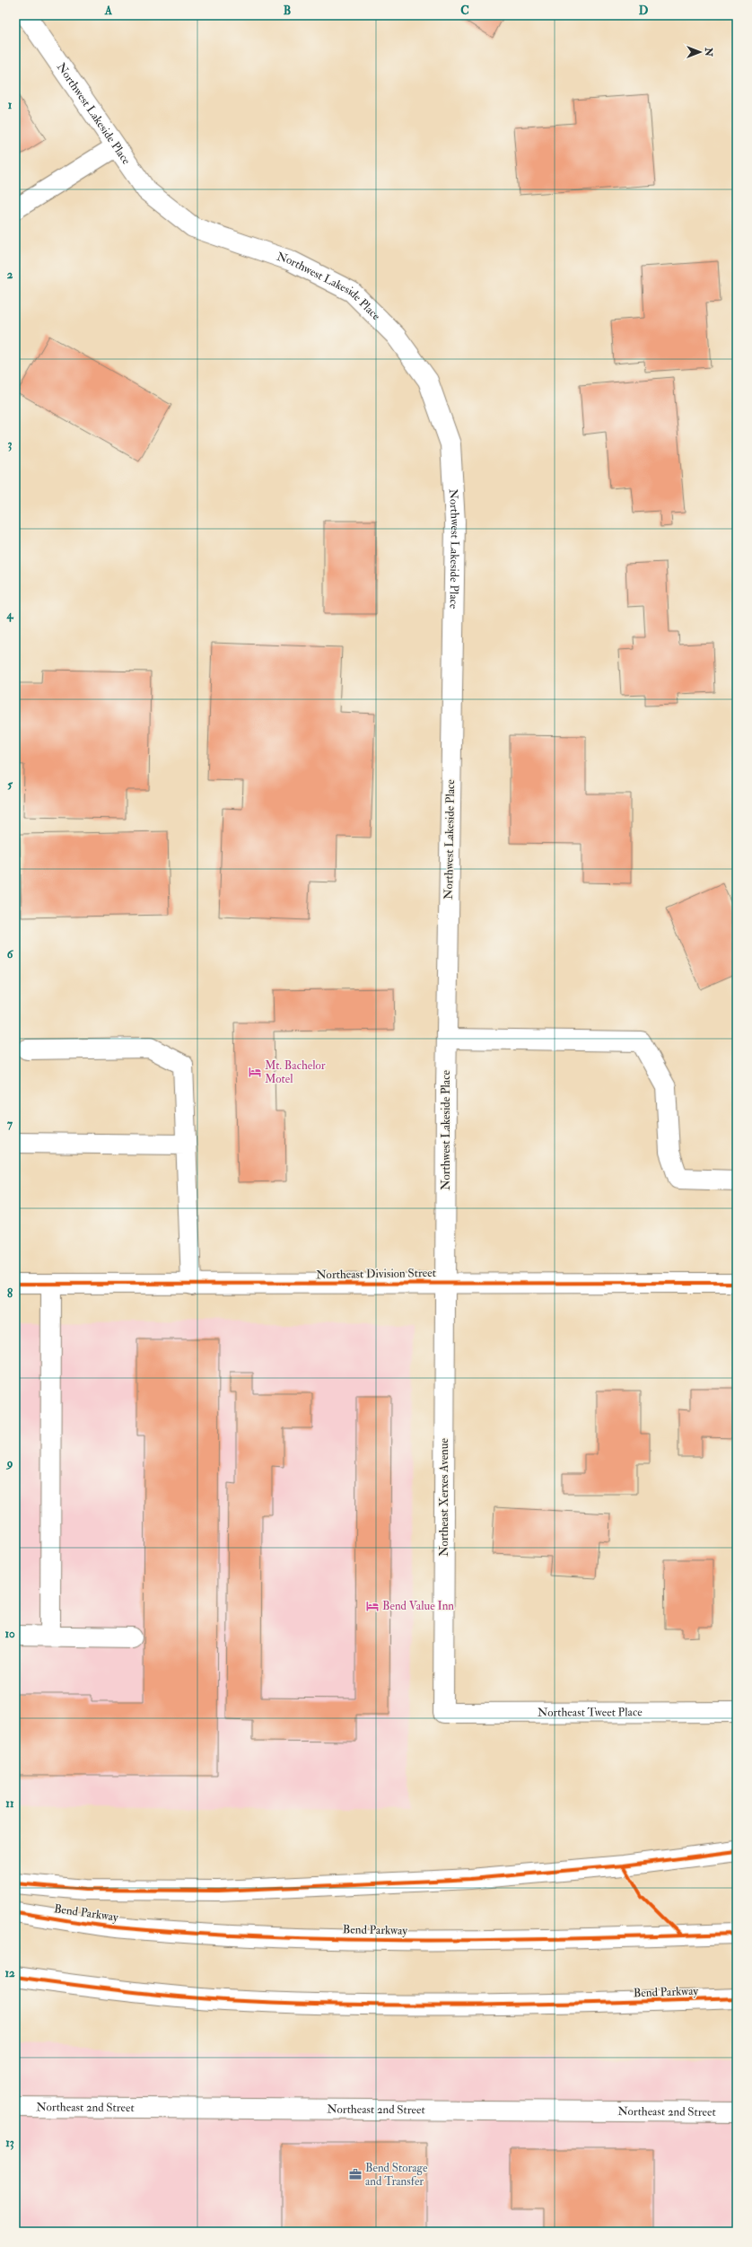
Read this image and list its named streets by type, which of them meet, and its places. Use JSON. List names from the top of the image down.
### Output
{
  "streets": {
    "main road": [
      "Northwest Lakeside Place",
      "Northeast Division Street",
      "Northeast Xerxes Avenue",
      "Northeast Tweet Place",
      "Bend Parkway",
      "Northeast 2nd Street"
    ]
  },
  "crossings": [
    ["Northwest Lakeside Place", "Northeast Division Street"],
    ["Northwest Lakeside Place", "Northeast Xerxes Avenue"],
    ["Northeast Division Street", "Northeast Xerxes Avenue"],
    ["Northeast Xerxes Avenue", "Northeast Tweet Place"]
  ],
  "places": {
    "hotel": ["Mt. Bachelor Motel", "Bend Value Inn"],
    "office": ["Bend Storage and Transfer"]
  },
  "north": "right",
  "grid": {
    "columns": [
      "A",
      "B",
      "C",
      "D"
    ],
    "rows": [
      "1",
      "2",
      "3",
      "4",
      "5",
      "6",
      "7",
      "8",
      "9",
      "10",
      "11",
      "12",
      "13"
    ]
  }
}
